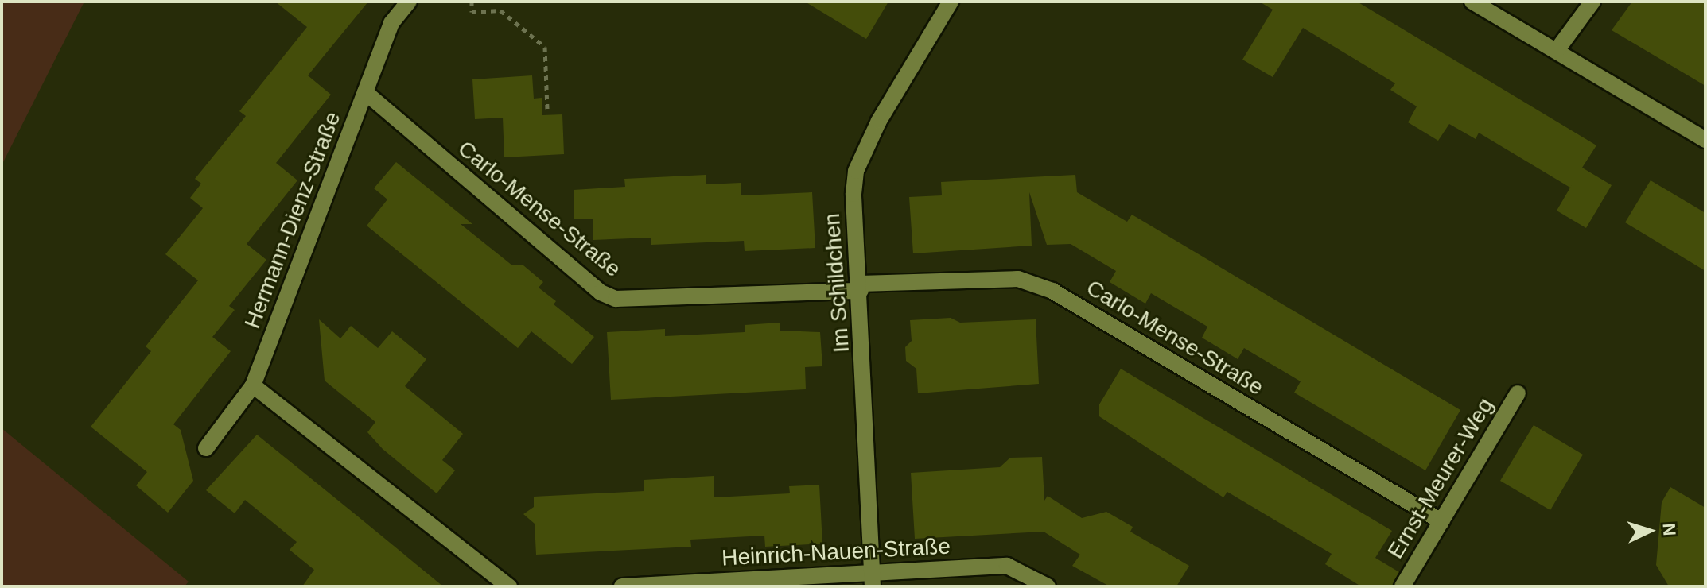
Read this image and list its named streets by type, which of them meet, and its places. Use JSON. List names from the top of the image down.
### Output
{
  "streets": {
    "street": [
      "Carlo-Mense-Straße",
      "Hermann-Dienz-Straße",
      "Im Schildchen",
      "Ernst-Meurer-Weg",
      "Heinrich-Nauen-Straße"
    ]
  },
  "crossings": [
    ["Carlo-Mense-Straße", "Hermann-Dienz-Straße"],
    ["Carlo-Mense-Straße", "Im Schildchen"],
    ["Carlo-Mense-Straße", "Ernst-Meurer-Weg"],
    ["Im Schildchen", "Heinrich-Nauen-Straße"]
  ],
  "north": "right"
}
